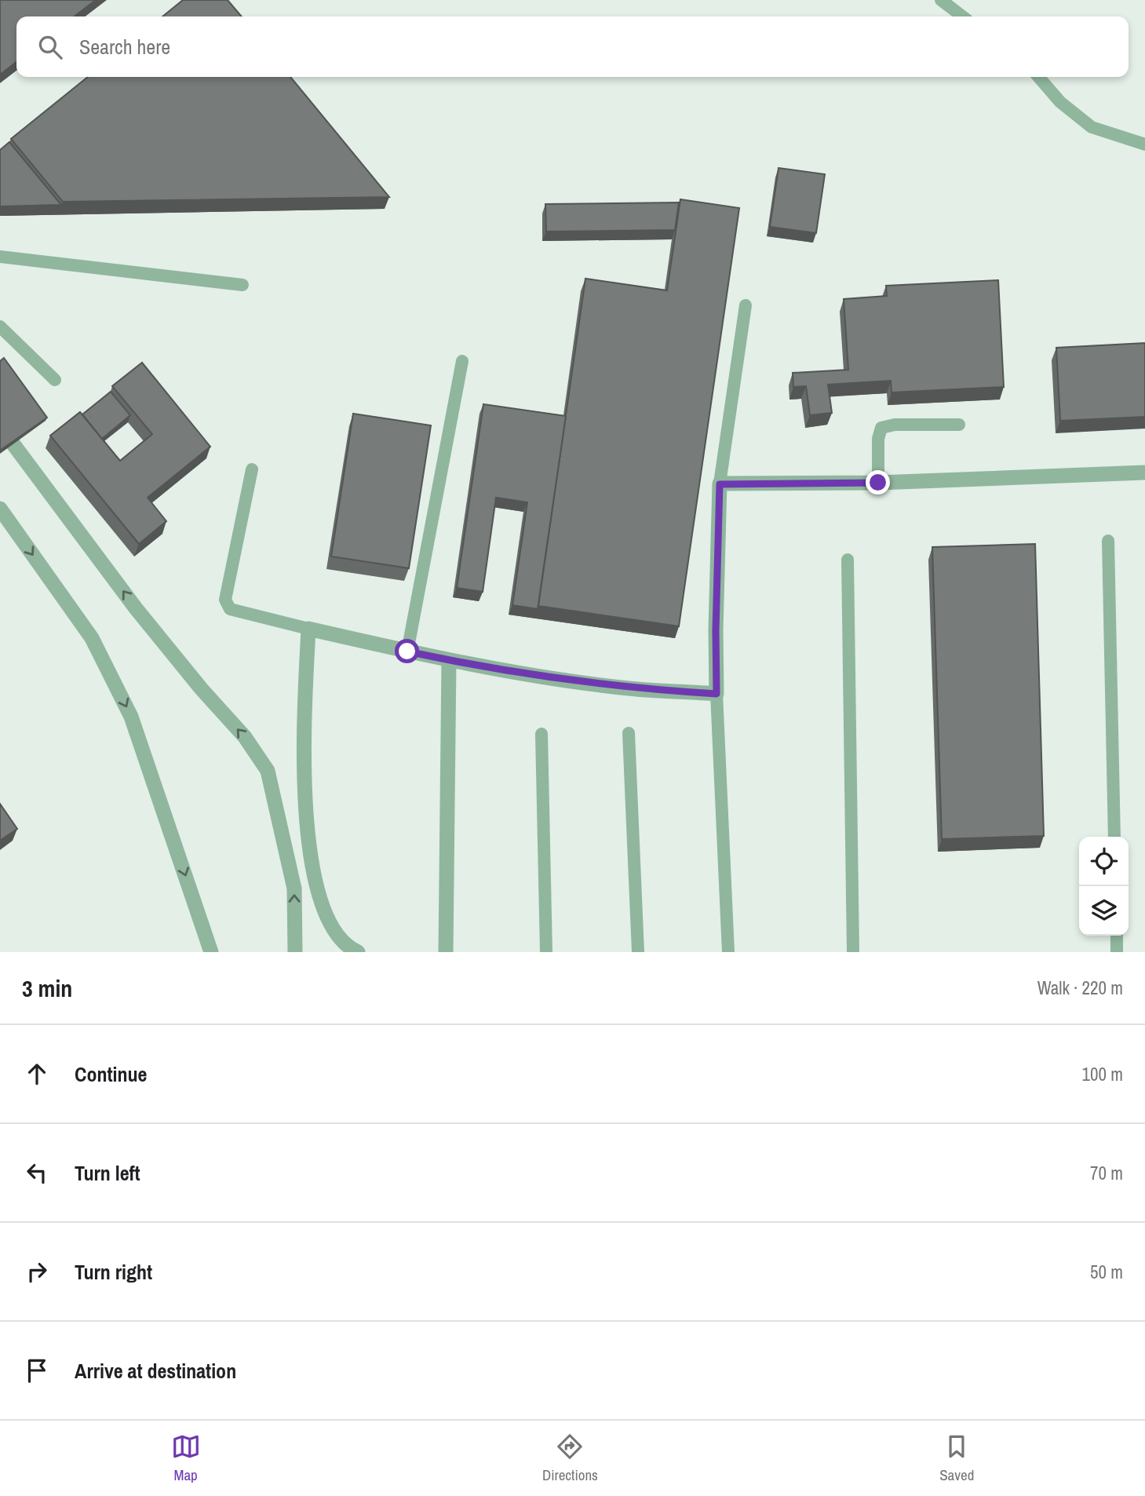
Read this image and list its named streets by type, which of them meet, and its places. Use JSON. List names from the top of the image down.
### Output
{
  "page": {
    "search": "Search here",
    "heading": ["3 min", "Walk · 220 m"],
    "list": [
      ["Continue", "100 m"],
      ["Turn left", "70 m"],
      ["Turn right", "50 m"],
      "Arrive at destination"
    ],
    "nav": ["Map", "Directions", "Saved"]
  }
}
